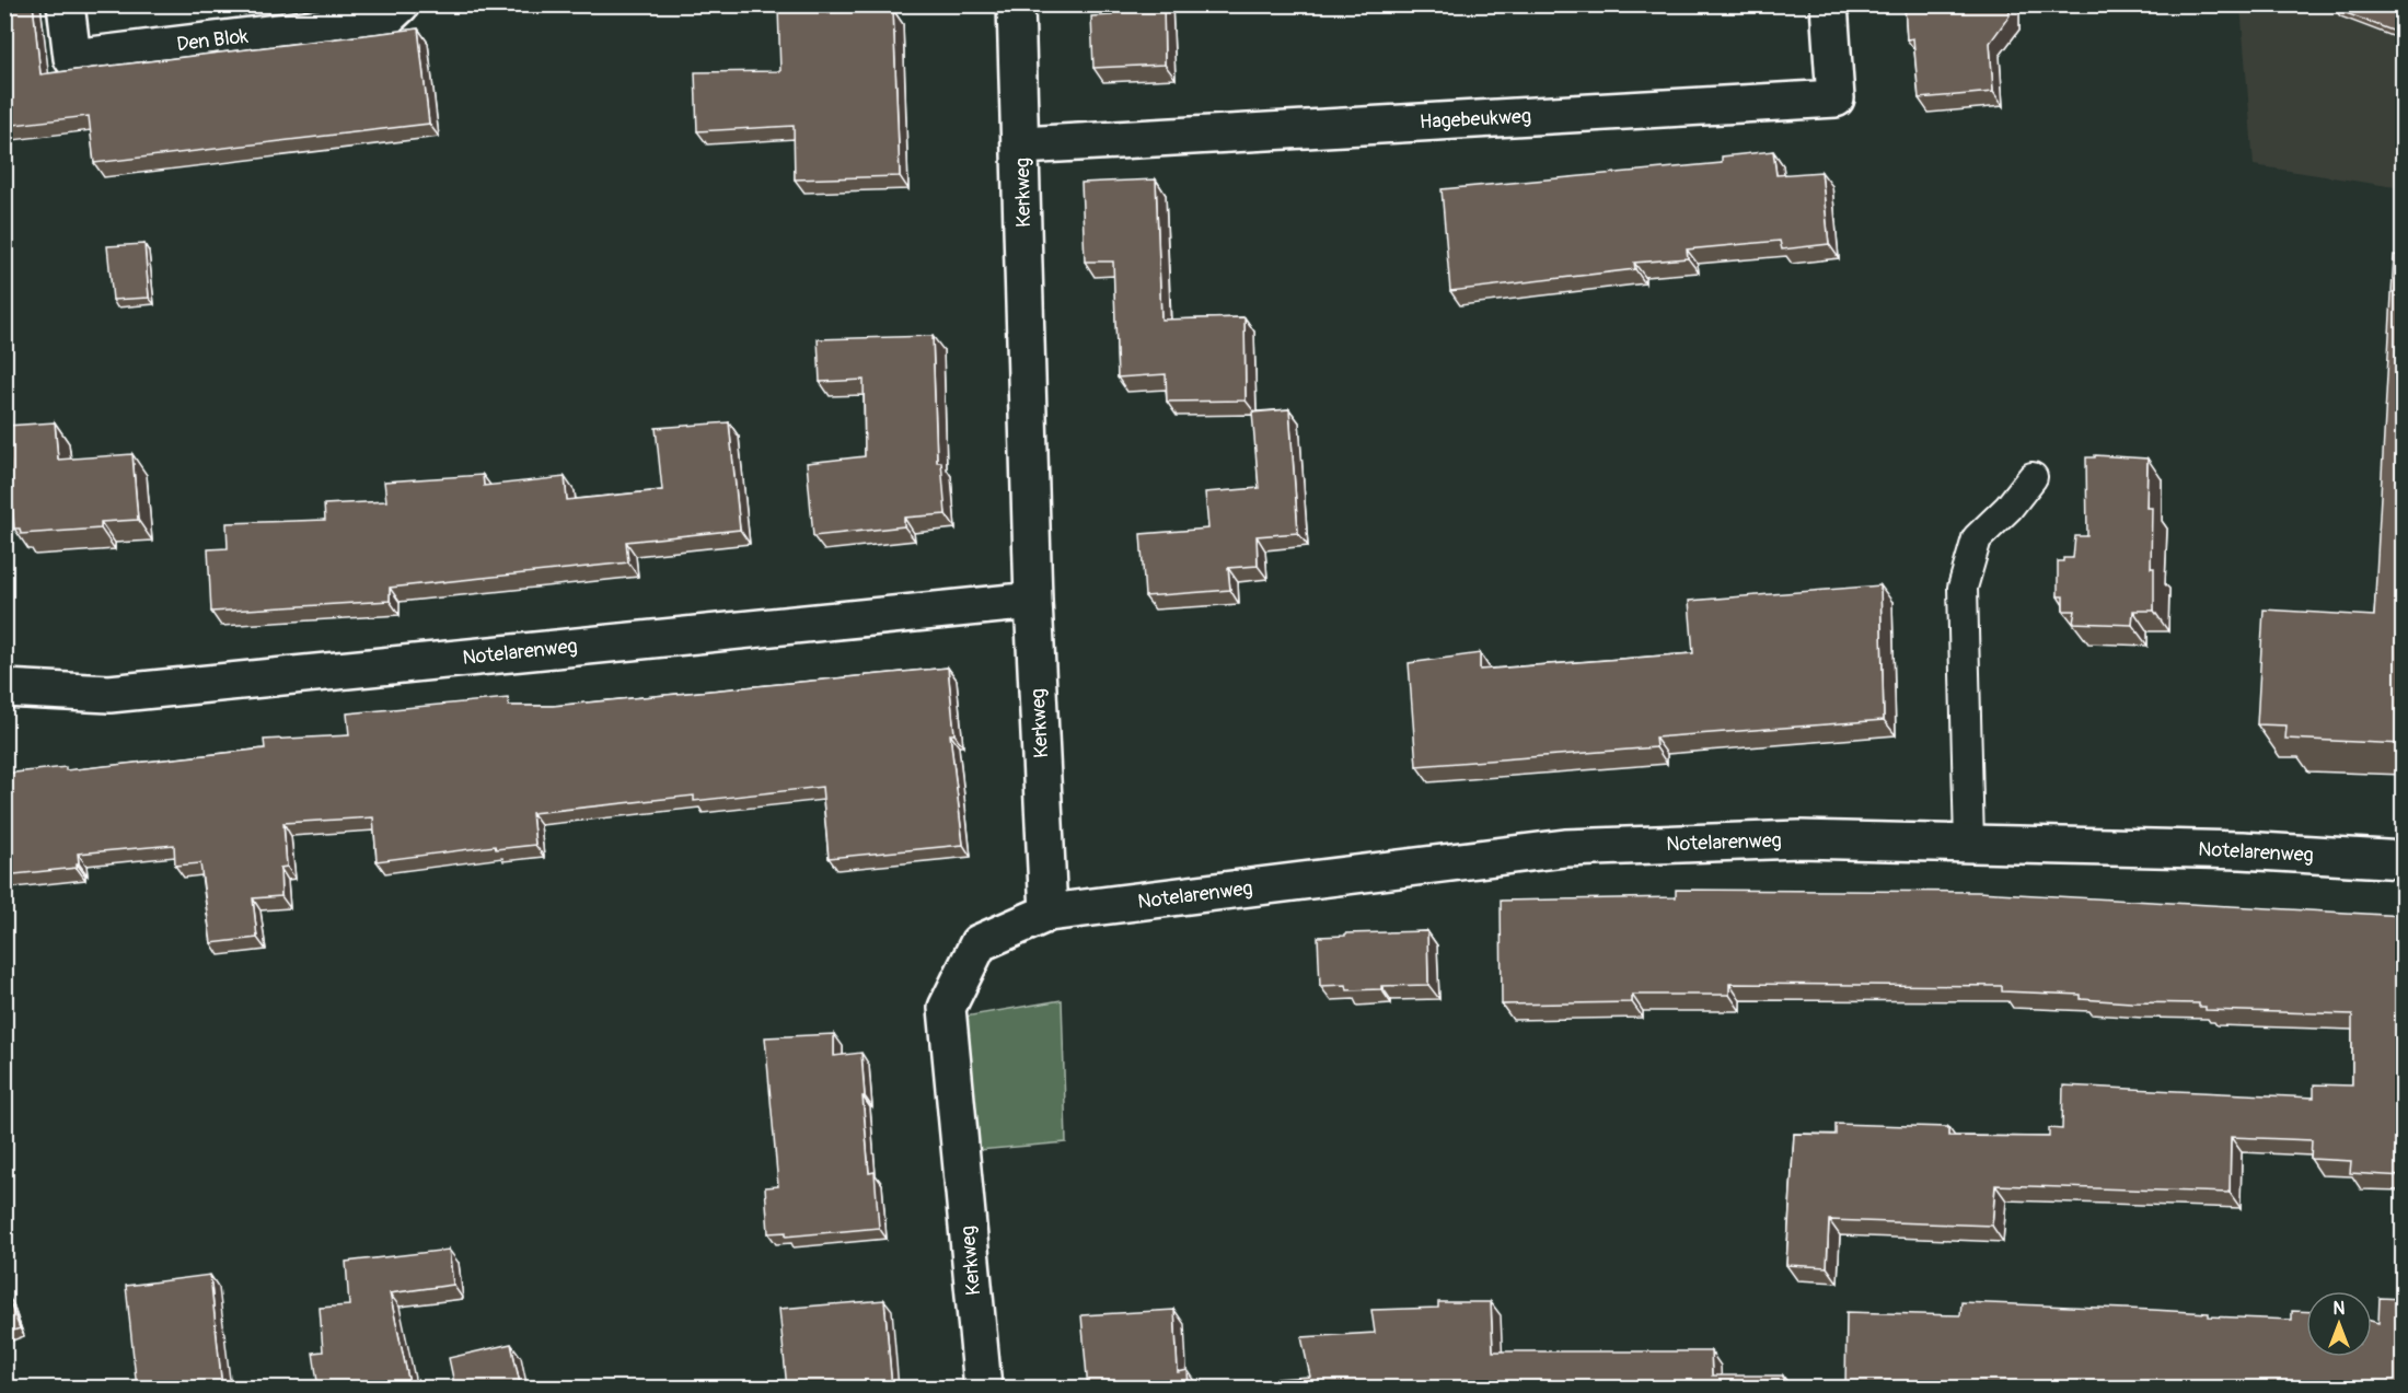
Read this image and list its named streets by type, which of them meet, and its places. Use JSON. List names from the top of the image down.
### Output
{
  "streets": {
    "street": [
      "Den Blok",
      "Hagebeukweg",
      "Kerkweg",
      "Notelarenweg"
    ]
  },
  "crossings": [
    ["Hagebeukweg", "Kerkweg"],
    ["Kerkweg", "Notelarenweg"]
  ],
  "north": "top"
}
